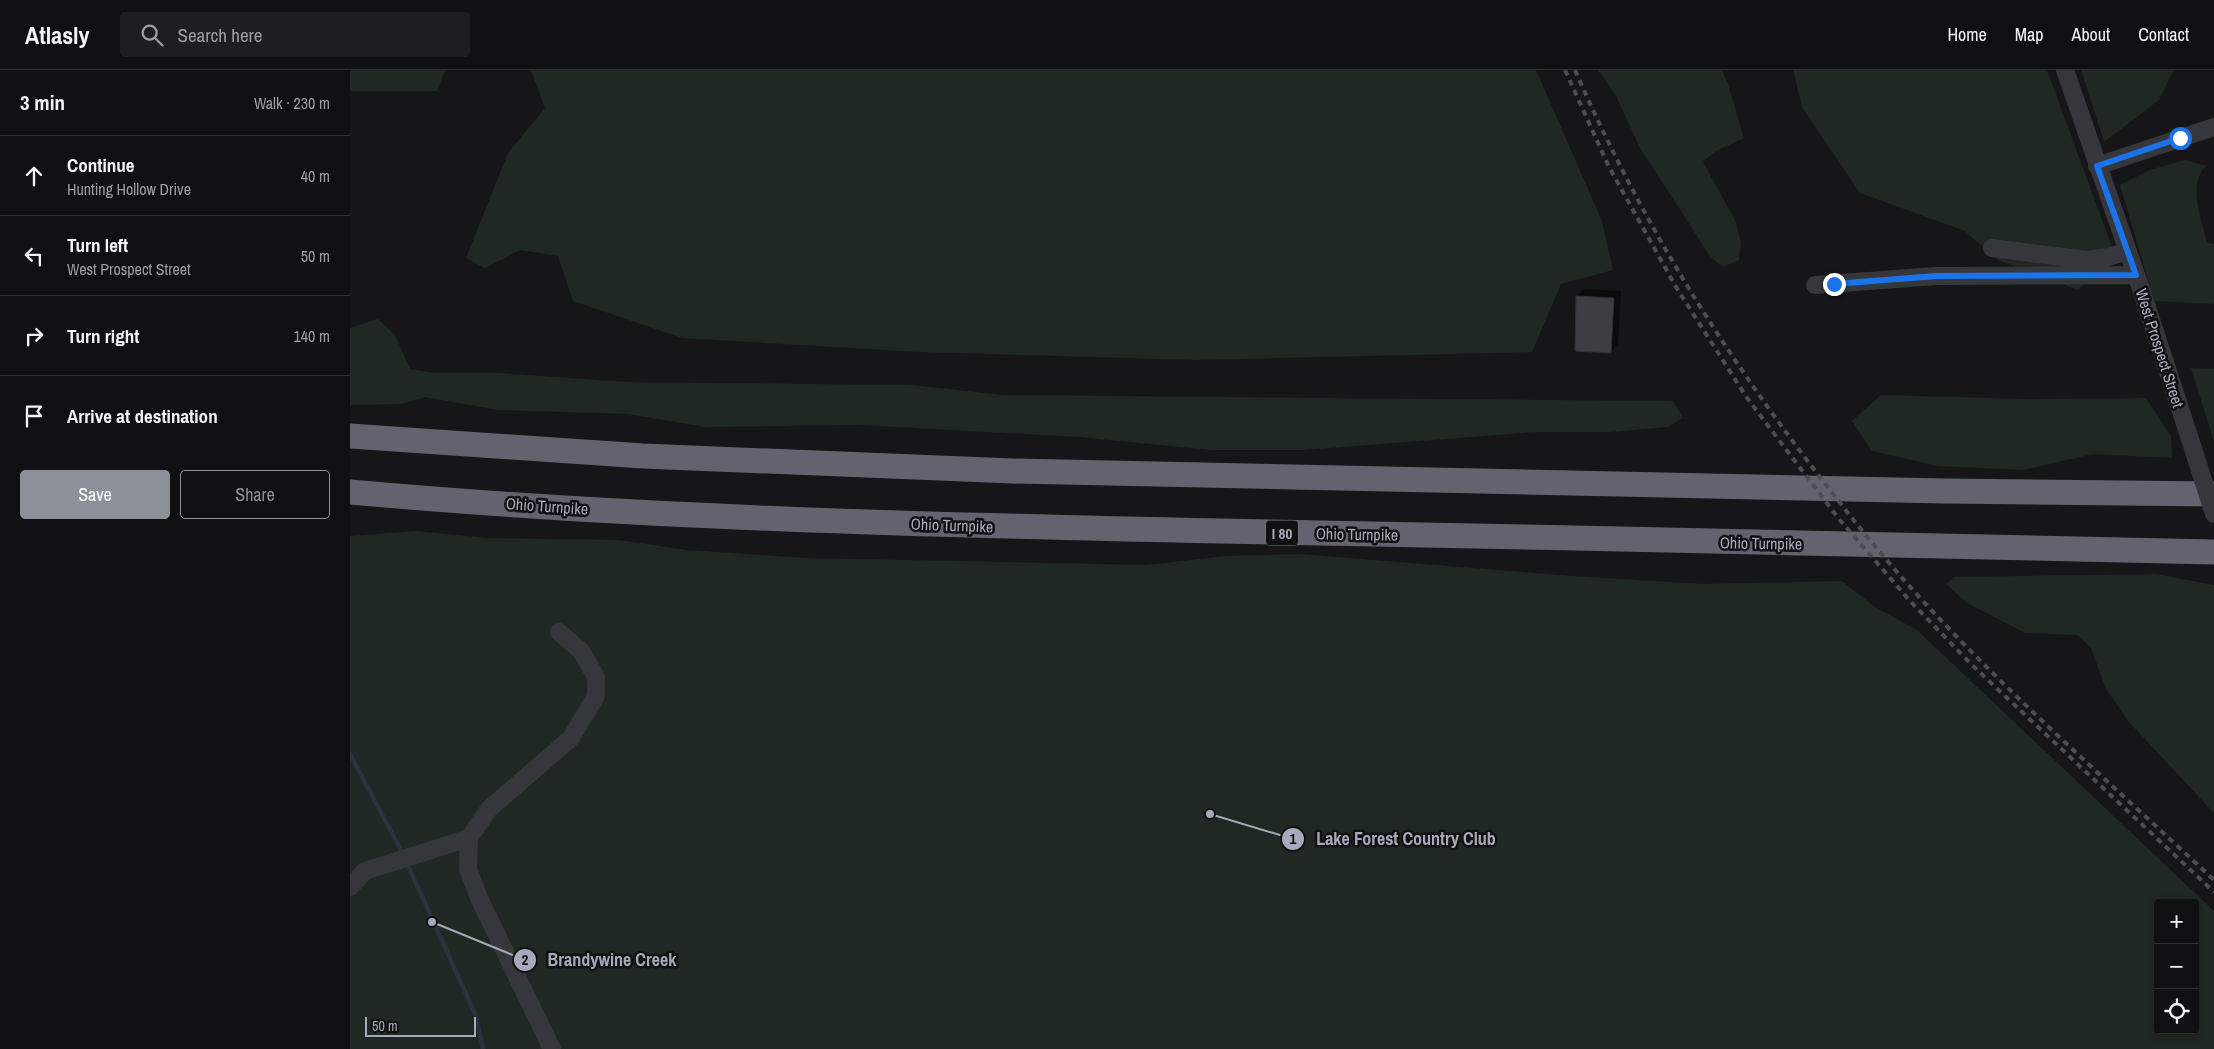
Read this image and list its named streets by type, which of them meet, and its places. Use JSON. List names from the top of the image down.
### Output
{
  "streets": {
    "highway": ["Ohio Turnpike", "I 80"],
    "street": ["West Prospect Street"]
  },
  "places": ["Lake Forest Country Club", "Brandywine Creek"],
  "scale_bar": "50 m",
  "page": {
    "header": "Atlasly",
    "search": "Search here",
    "nav": [
      "Home",
      "Map",
      "About",
      "Contact"
    ],
    "heading": ["3 min", "Walk · 230 m"],
    "list": [
      ["Continue", "Hunting Hollow Drive", "40 m"],
      ["Turn left", "West Prospect Street", "50 m"],
      ["Turn right", "140 m"],
      "Arrive at destination"
    ],
    "buttons": ["Save", "Share"],
    "map_buttons": ["+", "−"],
    "scale": "50 m"
  }
}
